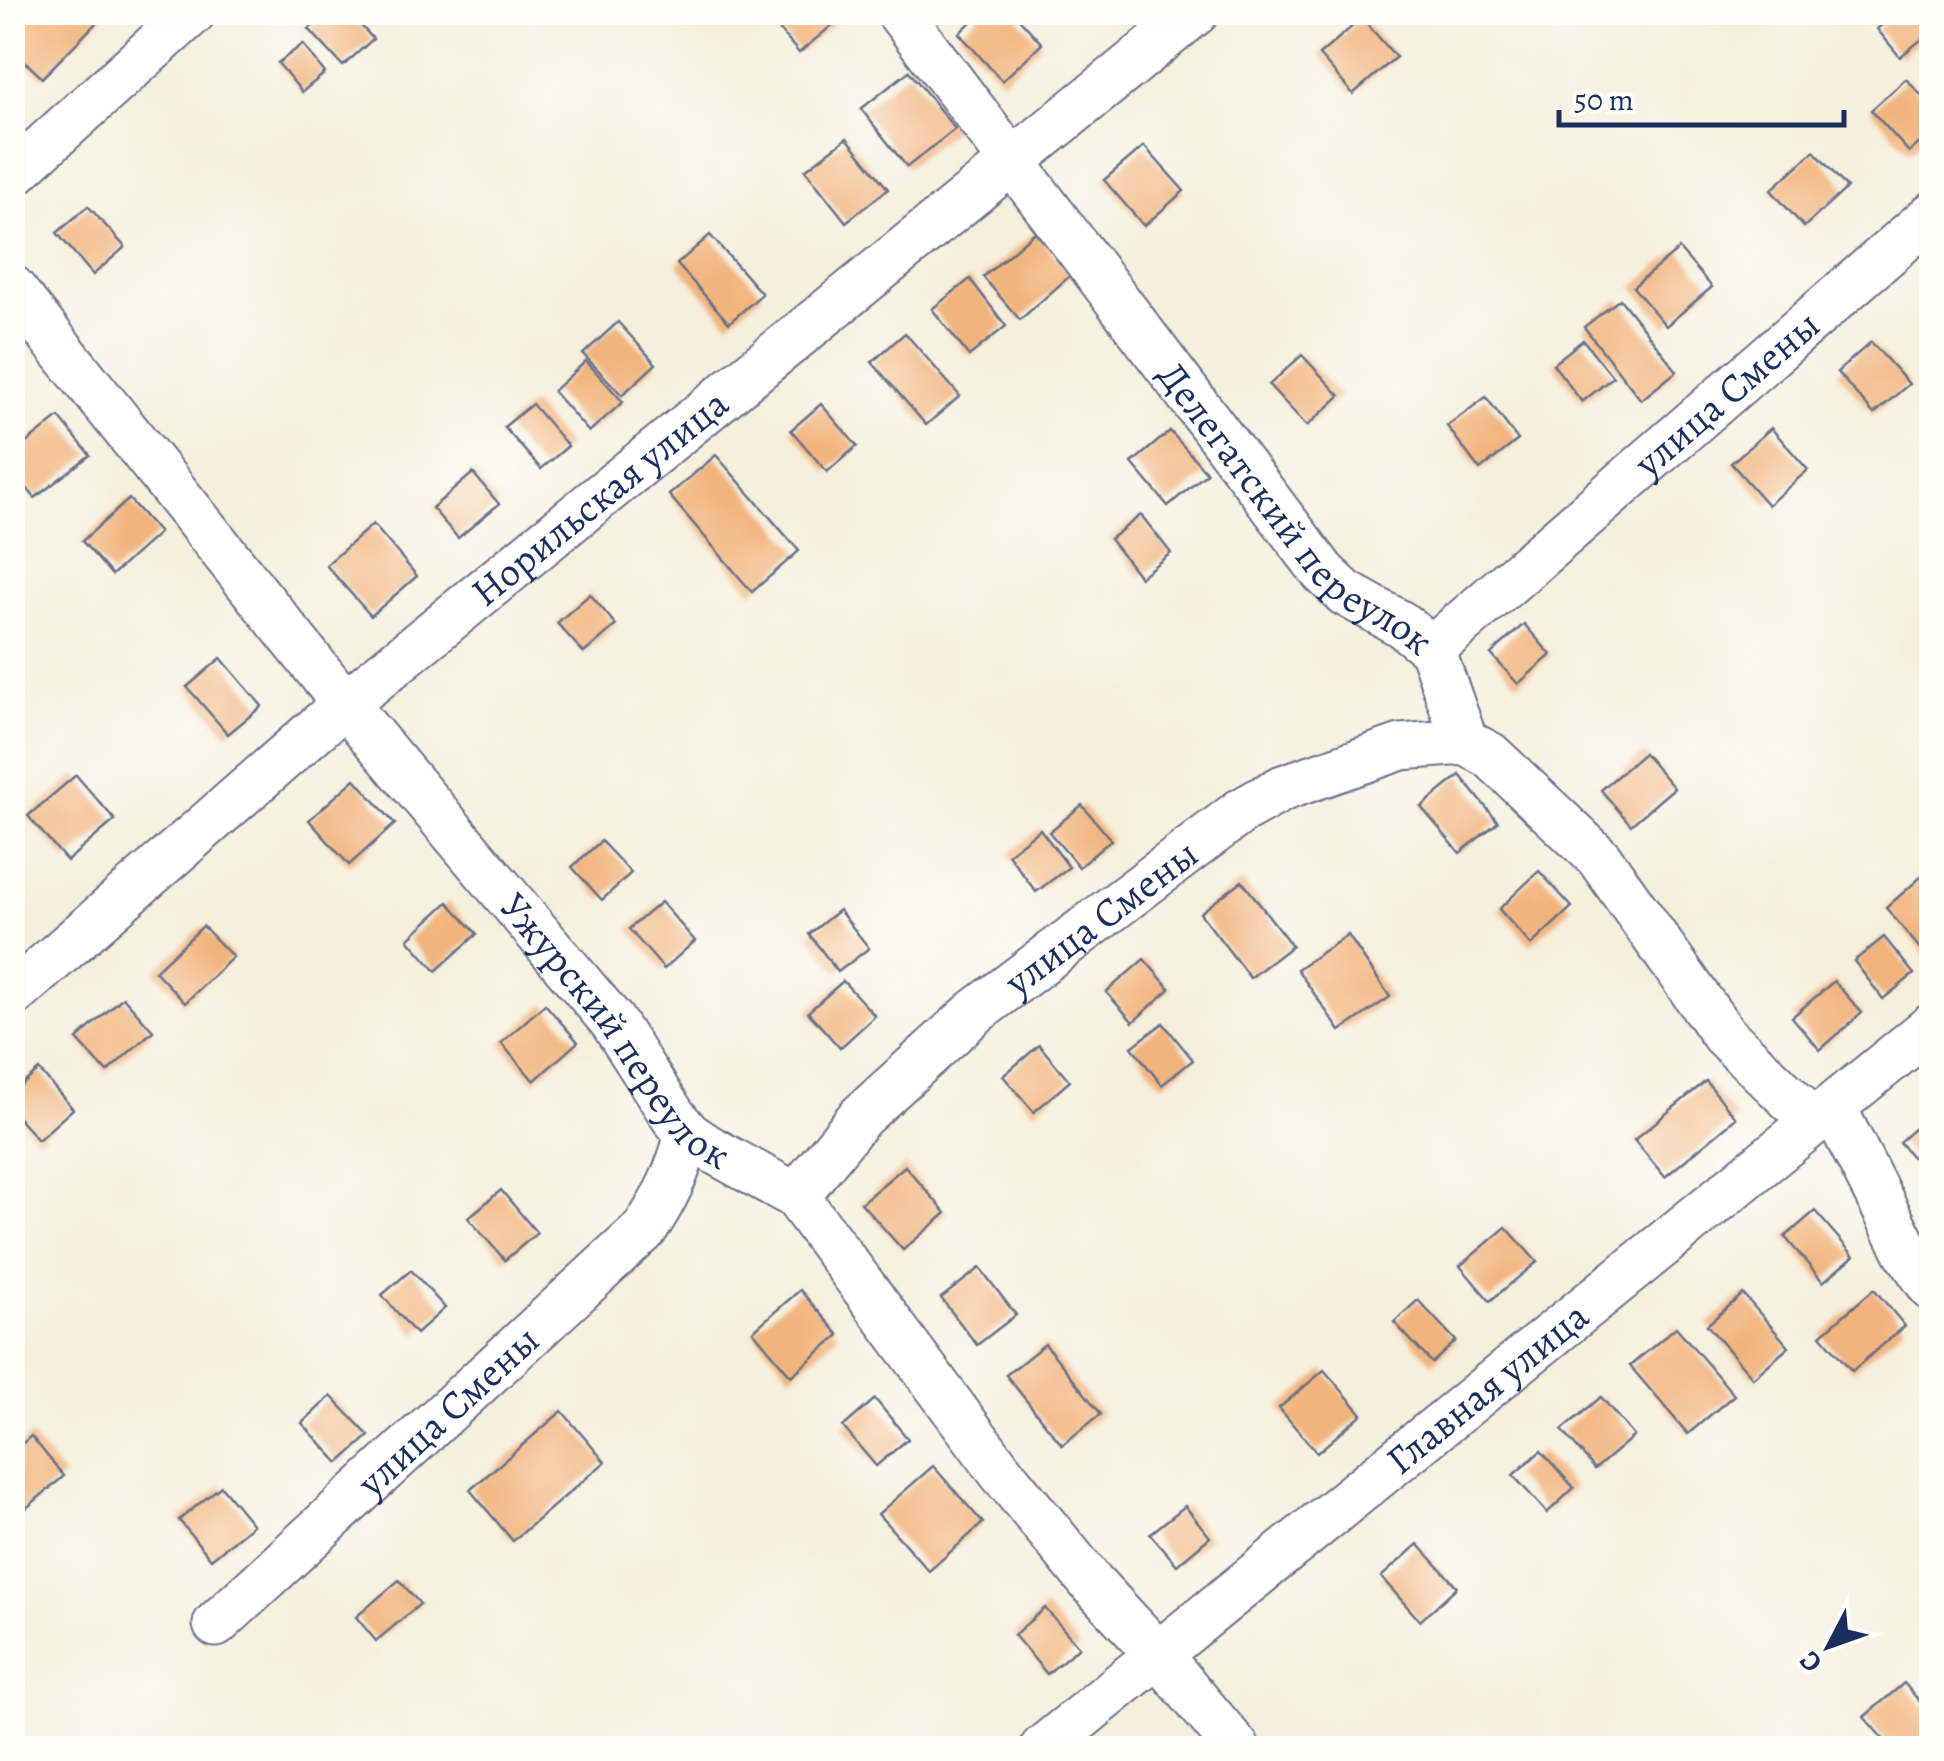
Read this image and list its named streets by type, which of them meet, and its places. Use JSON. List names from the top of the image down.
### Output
{
  "streets": {
    "street": [
      "улица Смены",
      "Норильская улица",
      "Делегатский переулок",
      "Ужурский переулок",
      "Главная улица"
    ]
  },
  "crossings": [
    ["улица Смены", "Делегатский переулок"],
    ["улица Смены", "Ужурский переулок"],
    ["Норильская улица", "Делегатский переулок"],
    ["Норильская улица", "Ужурский переулок"],
    ["Ужурский переулок", "Главная улица"]
  ],
  "scale_bar": "50 m",
  "north": "bottom left"
}
